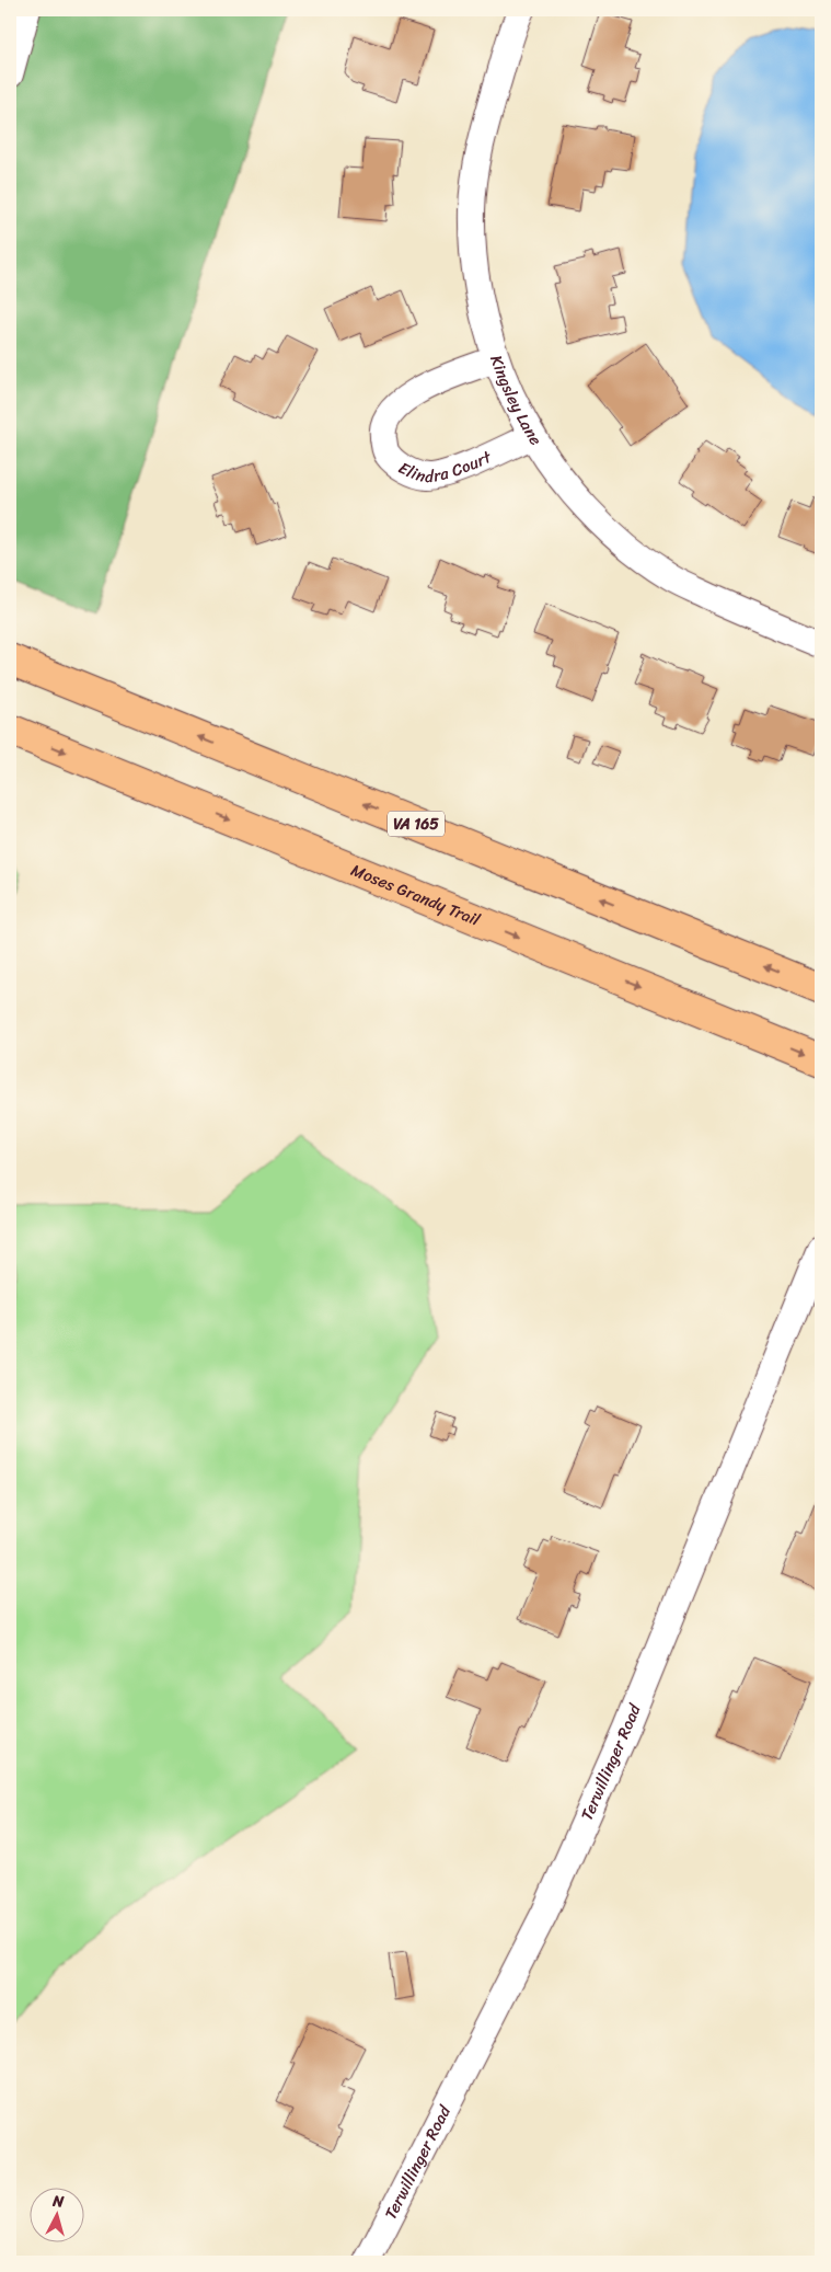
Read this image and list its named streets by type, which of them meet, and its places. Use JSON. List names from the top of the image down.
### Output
{
  "streets": {
    "main road": ["VA 165", "Moses Grandy Trail"],
    "street": ["Kingsley Lane", "Elindra Court", "Terwillinger Road"]
  },
  "crossings": [
    ["Kingsley Lane", "Elindra Court"]
  ],
  "north": "top"
}
